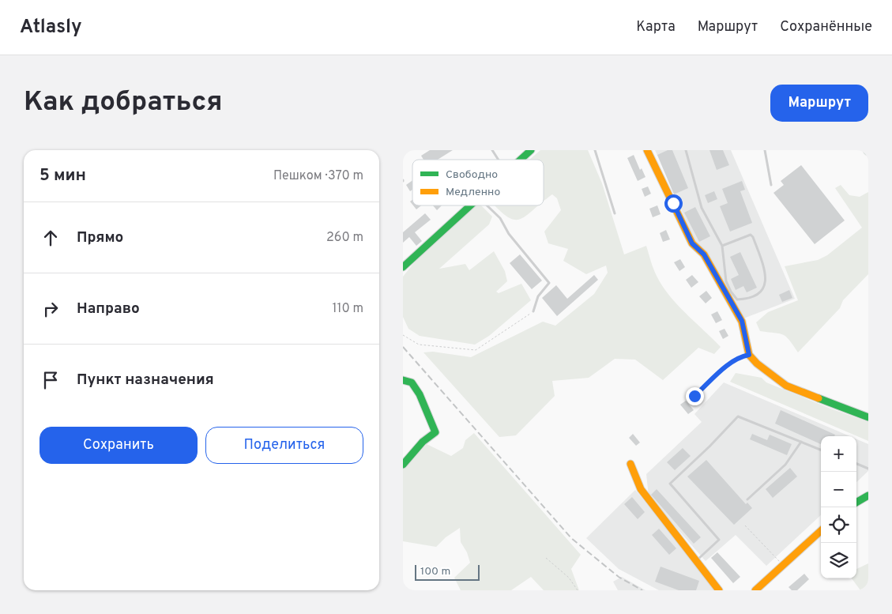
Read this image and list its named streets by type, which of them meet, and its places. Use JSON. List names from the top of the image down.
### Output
{
  "legend": ["Свободно", "Медленно"],
  "scale_bar": "100 m",
  "page": {
    "header": "Atlasly",
    "nav": ["Карта", "Маршрут", "Сохранённые"],
    "buttons": [
      "Маршрут",
      ["Сохранить", "Поделиться"]
    ],
    "title": "Как добраться",
    "heading": ["5 мин", "Пешком · 370 m"],
    "list": [
      ["Прямо", "260 m"],
      ["Направо", "110 m"],
      "Пункт назначения"
    ],
    "map_buttons": ["+", "−"],
    "scale": "100 m"
  }
}
